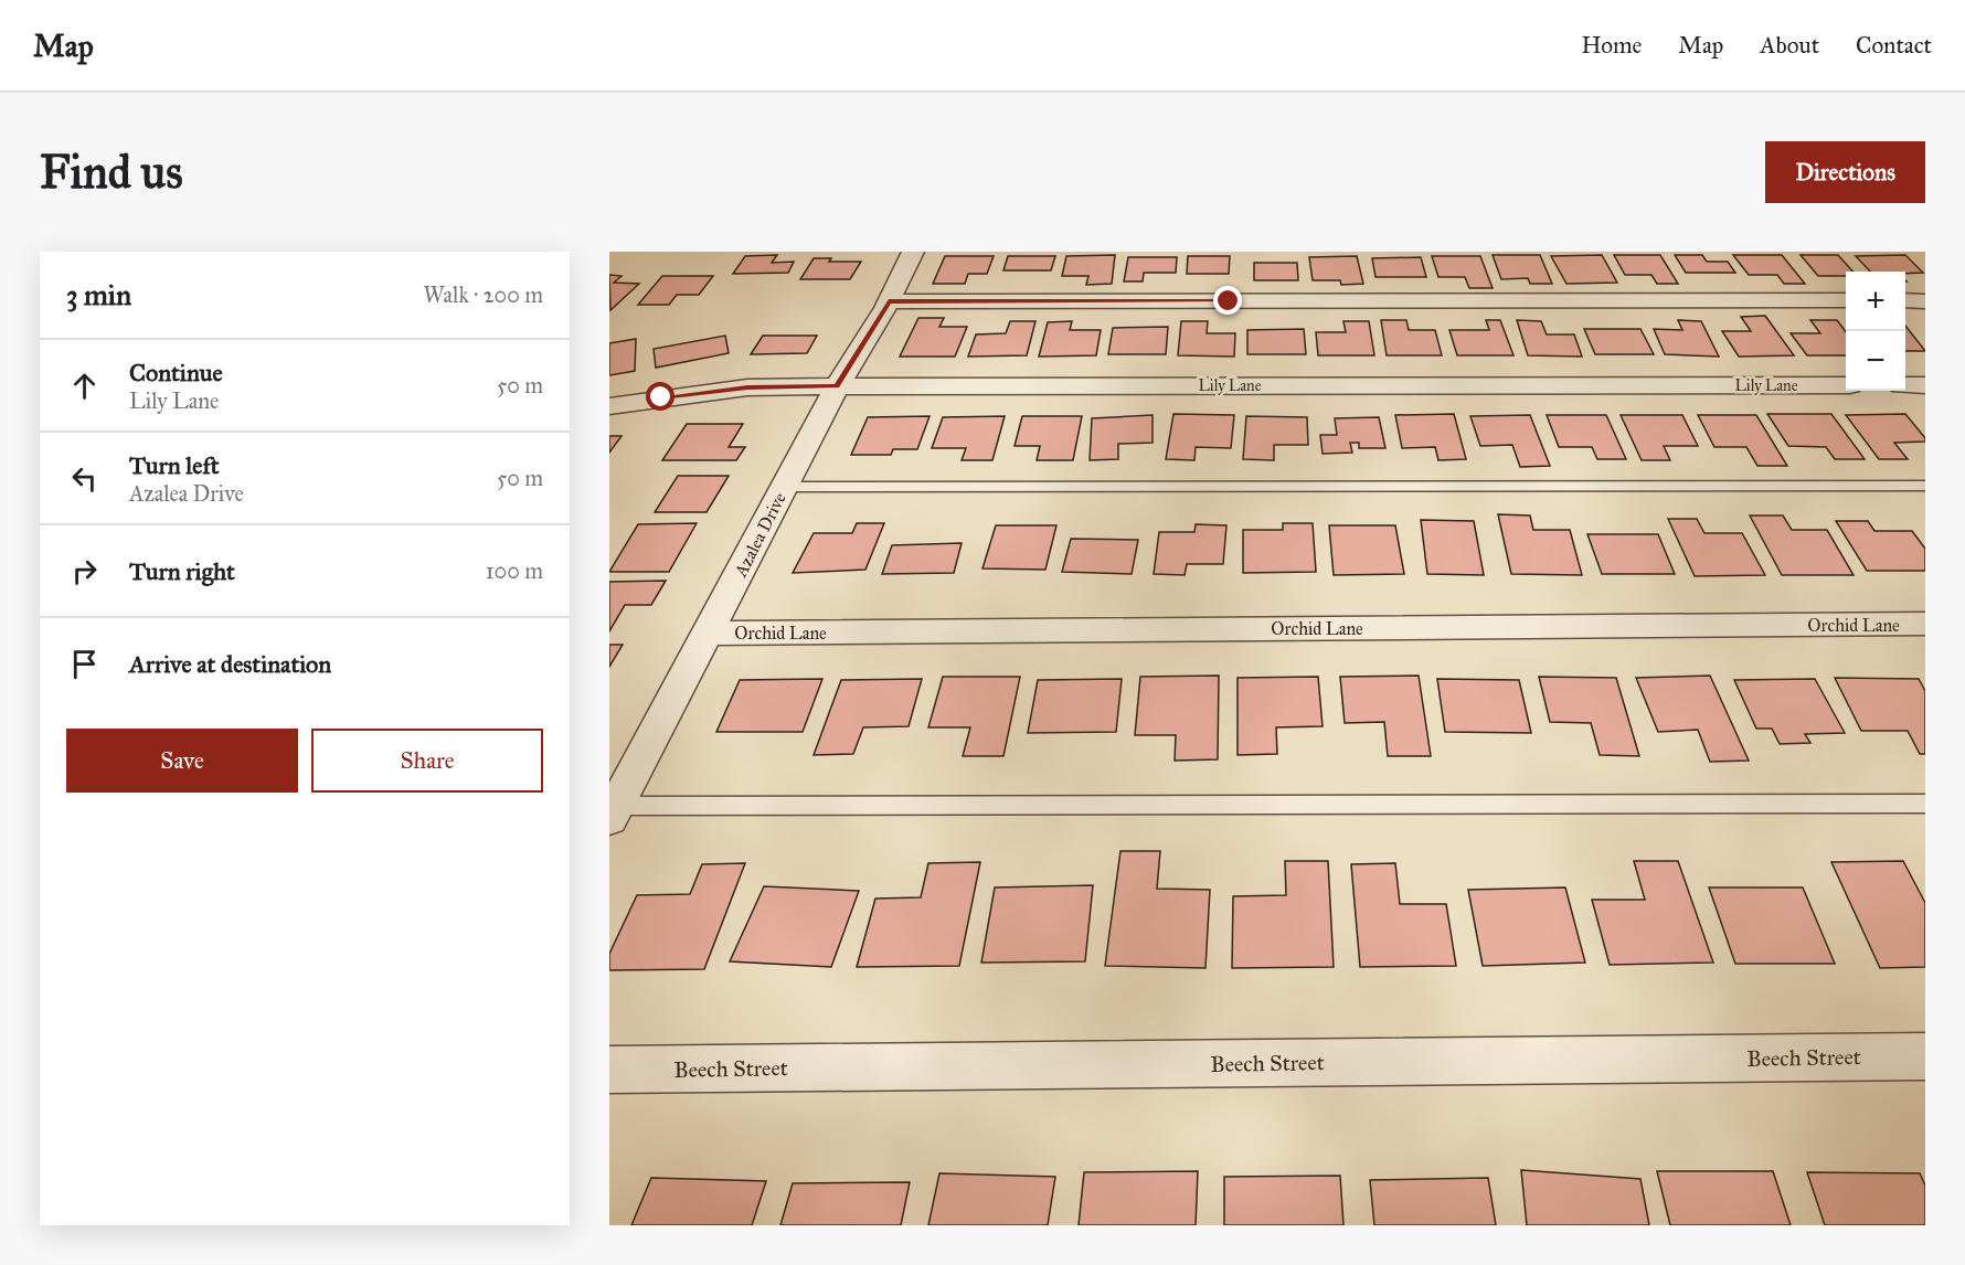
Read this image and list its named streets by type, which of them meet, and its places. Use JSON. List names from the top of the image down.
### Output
{
  "streets": {
    "street": [
      "Lily Lane",
      "Azalea Drive",
      "Orchid Lane",
      "Beech Street"
    ]
  },
  "crossings": [
    ["Lily Lane", "Azalea Drive"],
    ["Azalea Drive", "Orchid Lane"]
  ],
  "page": {
    "header": "Map",
    "nav": [
      "Home",
      "Map",
      "About",
      "Contact"
    ],
    "buttons": [
      "Directions",
      ["Save", "Share"]
    ],
    "title": "Find us",
    "heading": ["3 min", "Walk · 200 m"],
    "map_buttons": ["+", "−"],
    "list": [
      ["Continue", "Lily Lane", "50 m"],
      ["Turn left", "Azalea Drive", "50 m"],
      ["Turn right", "100 m"],
      "Arrive at destination"
    ]
  }
}
